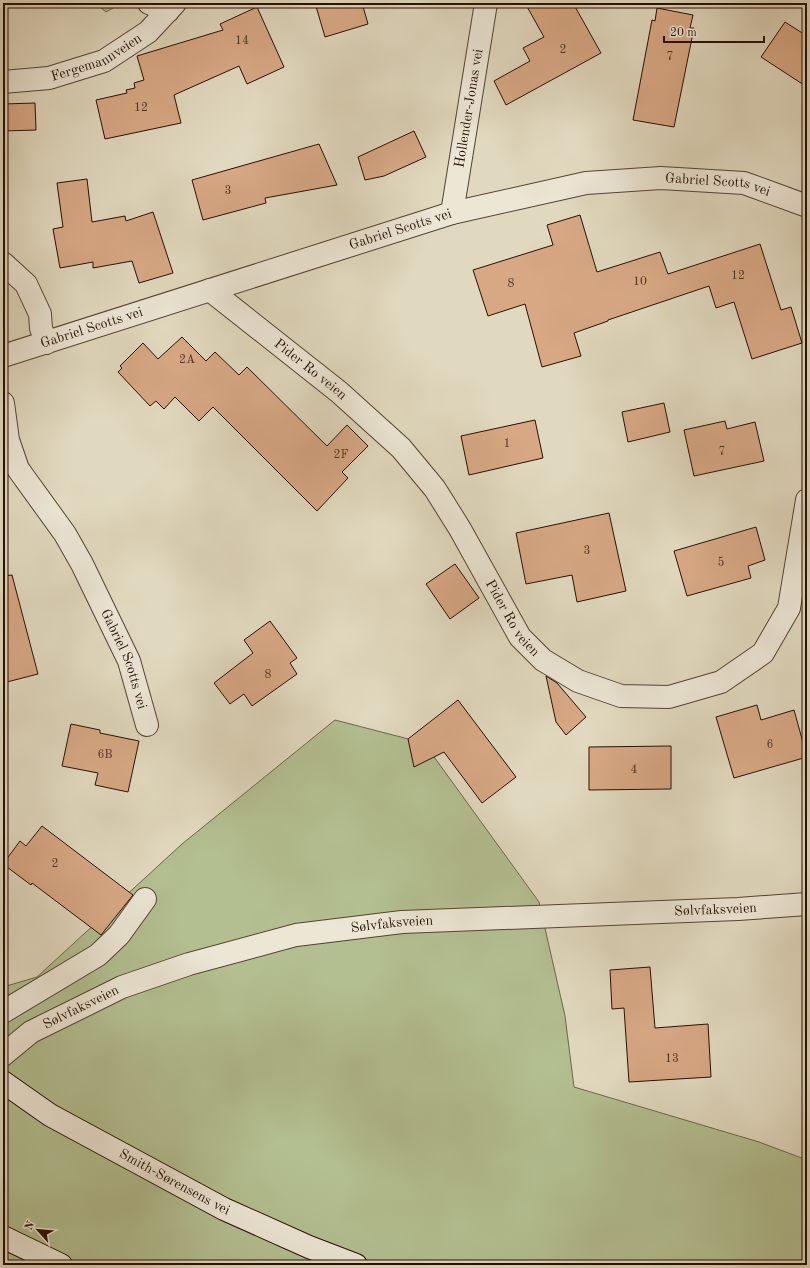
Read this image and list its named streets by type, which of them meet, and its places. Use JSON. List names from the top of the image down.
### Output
{
  "streets": {
    "street": [
      "Fergemannveien",
      "Hollender-Jonas vei",
      "Gabriel Scotts vei",
      "Pider Ro veien",
      "Sølvfaksveien",
      "Smith-Sørensens vei"
    ]
  },
  "crossings": [
    ["Hollender-Jonas vei", "Gabriel Scotts vei"],
    ["Gabriel Scotts vei", "Pider Ro veien"]
  ],
  "house_numbers": [
    "14",
    "2",
    "7",
    "12",
    "3",
    "12",
    "10",
    "8",
    "2A",
    "1",
    "7",
    "2F",
    "3",
    "5",
    "8",
    "6",
    "6B",
    "4",
    "2",
    "13"
  ],
  "scale_bar": "20 m",
  "north": "top left"
}
